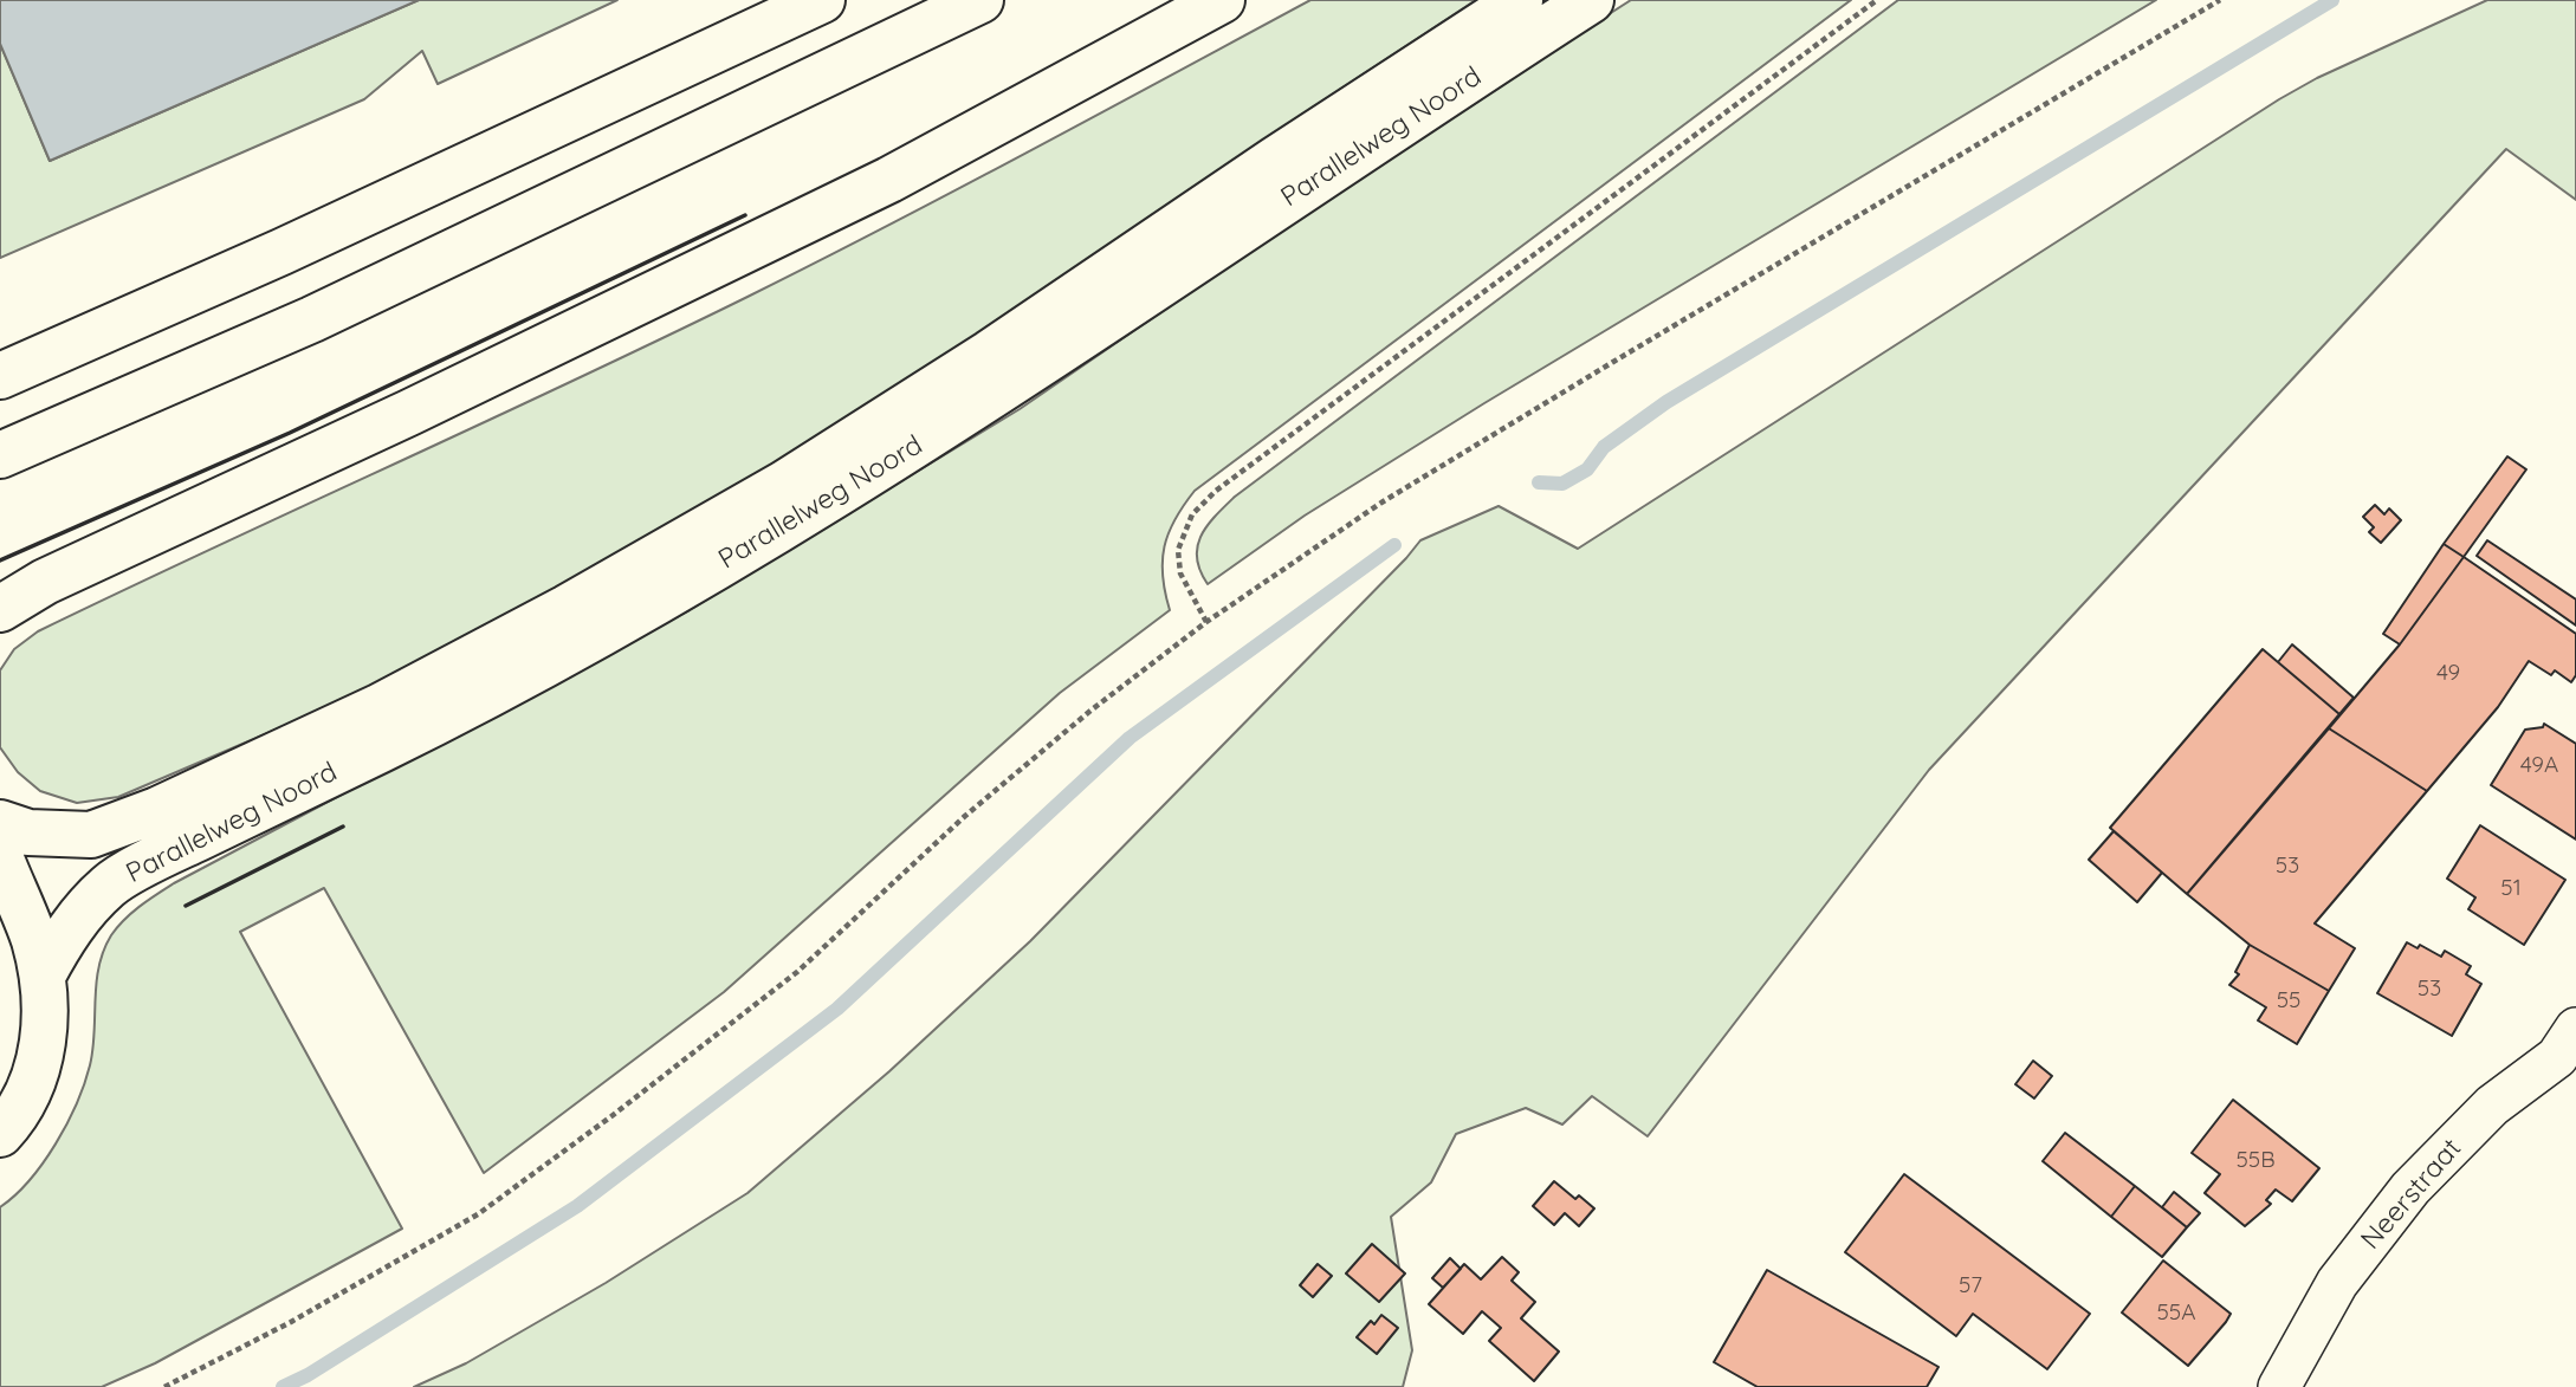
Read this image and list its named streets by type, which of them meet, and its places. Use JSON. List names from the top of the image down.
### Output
{
  "streets": {
    "highway": ["Parallelweg Noord"],
    "street": ["Neerstraat"]
  },
  "house_numbers": [
    "49",
    "49A",
    "53",
    "51",
    "53",
    "55",
    "55B",
    "57",
    "55A"
  ]
}
